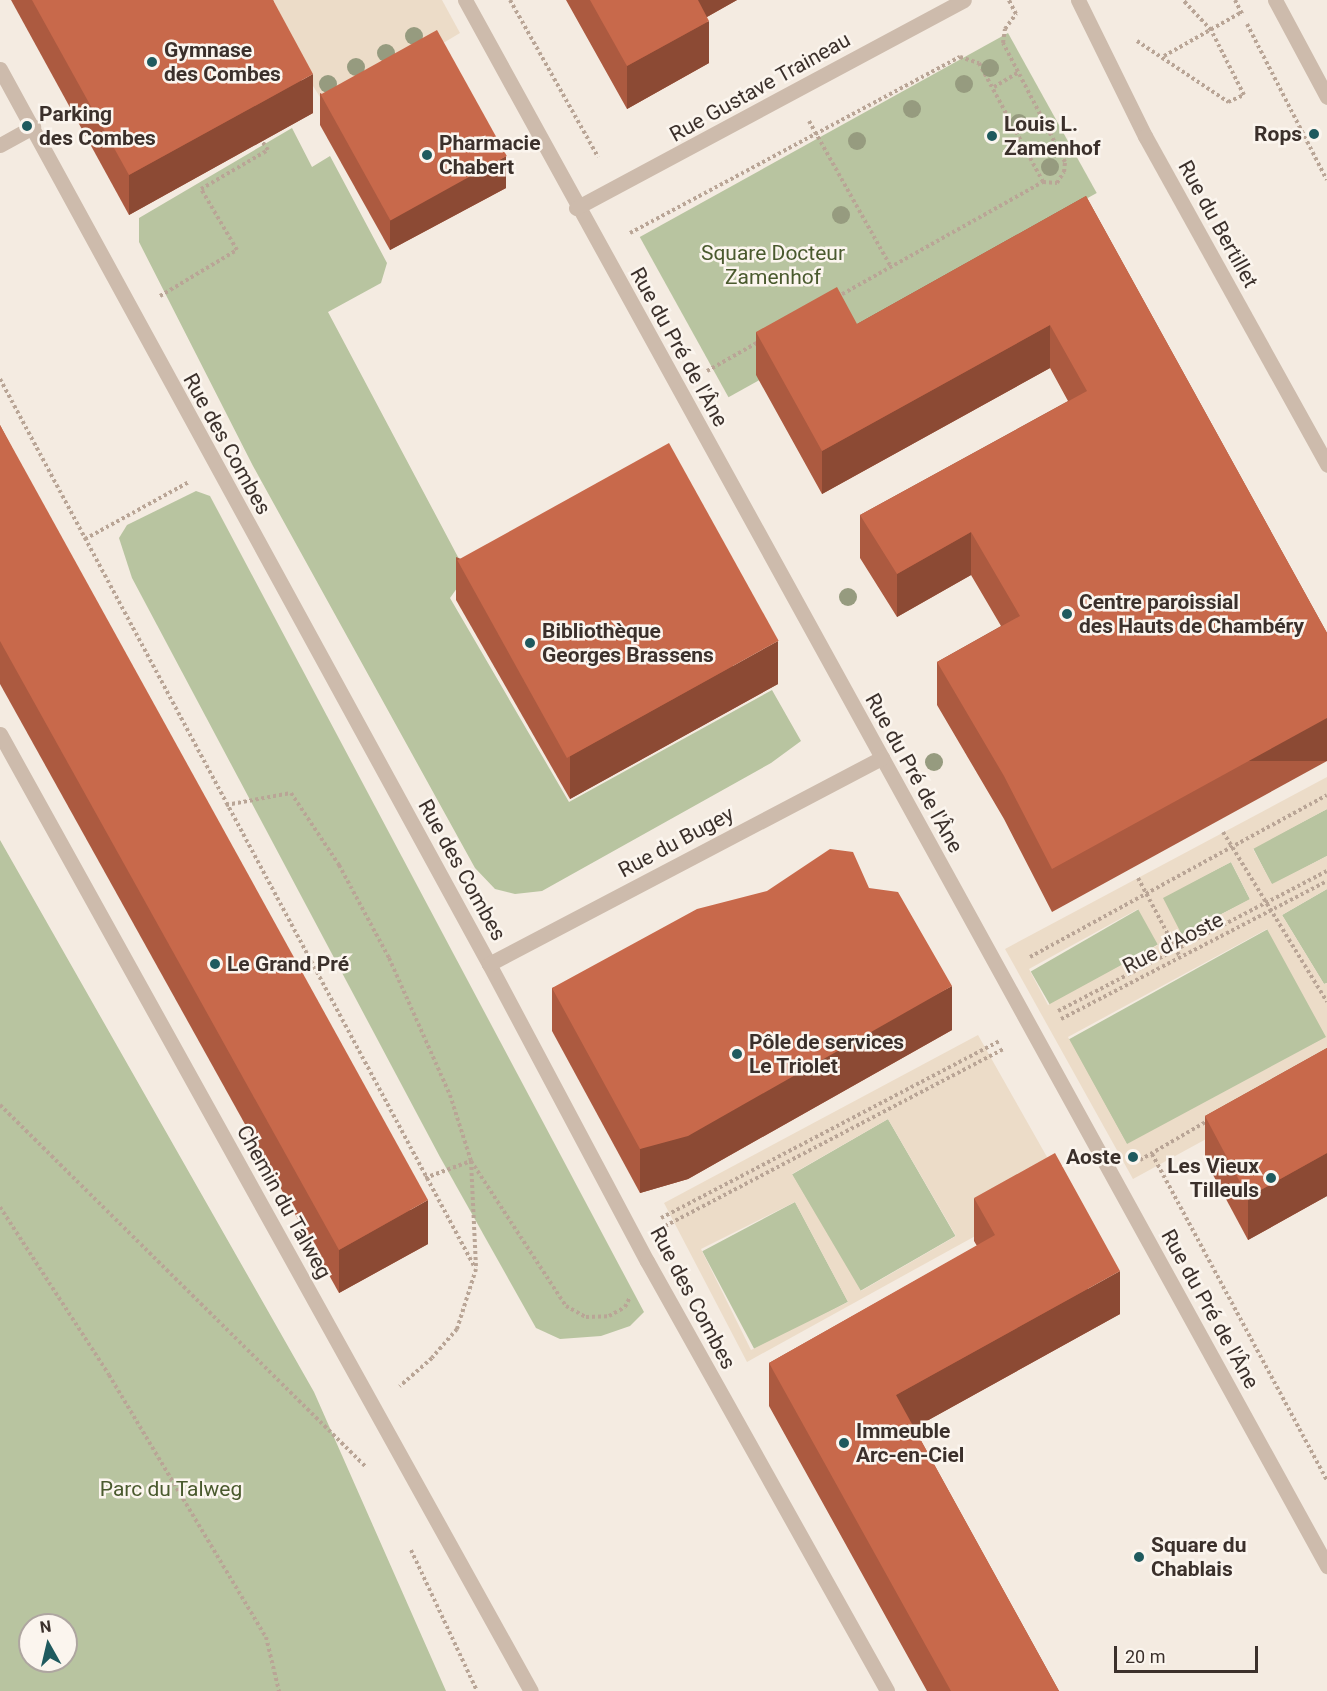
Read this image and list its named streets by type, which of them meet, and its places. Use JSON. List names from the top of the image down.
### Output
{
  "streets": {
    "street": [
      "Rue Gustave Traineau",
      "Rue du Bertillet",
      "Rue du Pré de l'Âne",
      "Rue des Combes",
      "Rue du Bugey",
      "Chemin du Talweg"
    ],
    "path": ["Rue d'Aoste"]
  },
  "crossings": [
    ["Rue Gustave Traineau", "Rue du Pré de l'Âne"],
    ["Rue du Pré de l'Âne", "Rue du Bugey"],
    ["Rue du Pré de l'Âne", "Rue d'Aoste"],
    ["Rue des Combes", "Rue du Bugey"]
  ],
  "parks": ["Square Docteur Zamenhof", "Parc du Talweg"],
  "places": [
    "Gymnase des Combes",
    "Parking des Combes",
    "Rops",
    "Louis L. Zamenhof",
    "Pharmacie Chabert",
    "Centre paroissial des Hauts de Chambéry",
    "Bibliothèque Georges Brassens",
    "Le Grand Pré",
    "Pôle de services Le Triolet",
    "Aoste",
    "Les Vieux Tilleuls",
    "Immeuble Arc-en-Ciel",
    "Square du Chablais"
  ],
  "scale_bar": "20 m",
  "north": "top"
}
